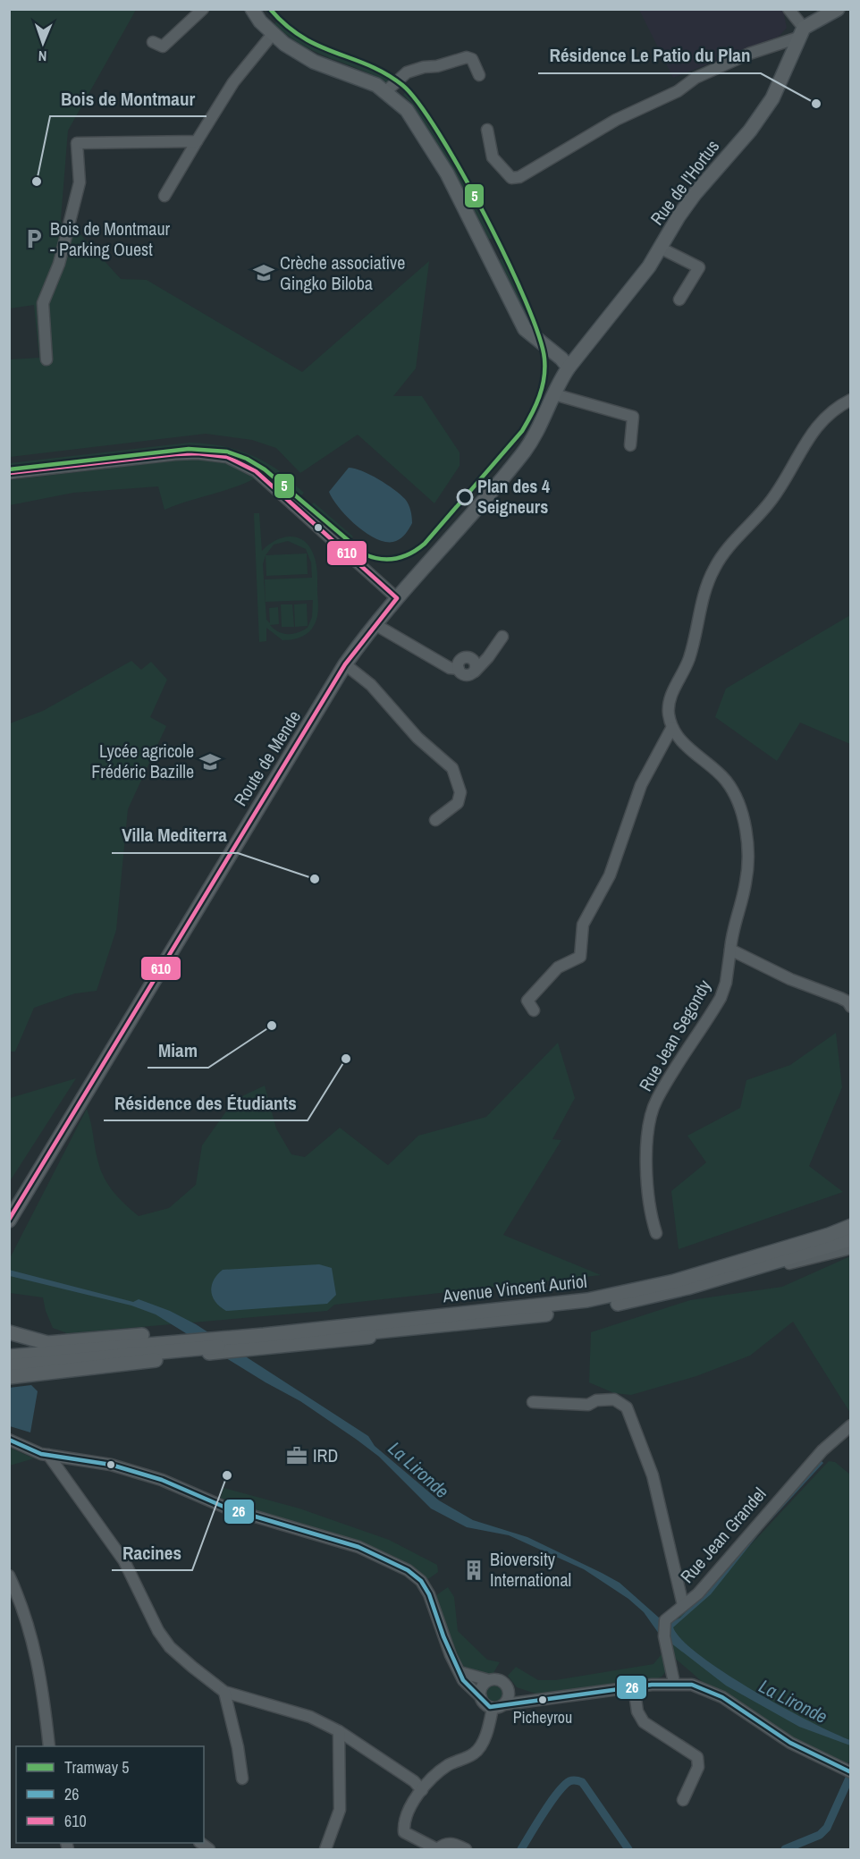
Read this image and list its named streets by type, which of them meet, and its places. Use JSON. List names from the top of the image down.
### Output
{
  "streets": {
    "main road": ["Rue de l'Hortus", "Route de Mende", "Avenue Vincent Auriol"],
    "street": ["Rue Jean Segondy", "Rue Jean Grandel"]
  },
  "crossings": [
    ["Rue de l'Hortus", "Route de Mende"]
  ],
  "water": ["La Lironde"],
  "places": {
    "other": [
      "Résidence Le Patio du Plan",
      "Bois de Montmaur",
      "Plan des 4 Seigneurs",
      "Villa Mediterra",
      "Miam",
      "Résidence des Étudiants",
      "Racines",
      "Picheyrou"
    ],
    "parking": ["Bois de Montmaur - Parking Ouest"],
    "school or university": ["Crèche associative Gingko Biloba", "Lycée agricole Frédéric Bazille"],
    "office": ["IRD"],
    "building": ["Bioversity International"]
  },
  "lines": ["tram line 5", "transit line 610", "transit line 26"],
  "legend": ["Tramway 5", "26", "610"],
  "north": "bottom"
}
